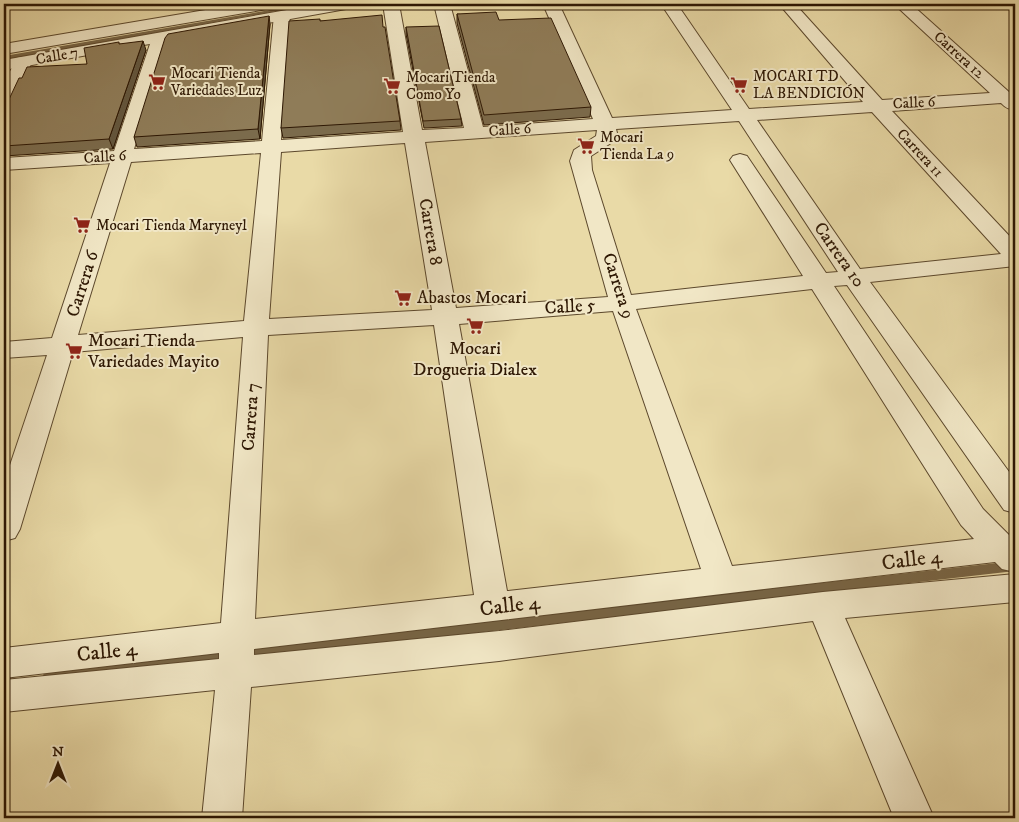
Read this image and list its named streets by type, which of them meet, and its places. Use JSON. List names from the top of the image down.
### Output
{
  "streets": {
    "street": [
      "Carrera 12",
      "Calle 7",
      "Calle 6",
      "Carrera 11",
      "Carrera 8",
      "Carrera 10",
      "Carrera 6",
      "Carrera 9",
      "Calle 5",
      "Carrera 7",
      "Calle 4"
    ]
  },
  "crossings": [
    ["Carrera 12", "Calle 6"],
    ["Calle 7", "Carrera 6"],
    ["Calle 7", "Carrera 7"],
    ["Calle 6", "Carrera 11"],
    ["Calle 6", "Carrera 8"],
    ["Calle 6", "Carrera 10"],
    ["Calle 6", "Carrera 6"],
    ["Calle 6", "Carrera 9"],
    ["Calle 6", "Carrera 7"],
    ["Carrera 11", "Calle 5"],
    ["Carrera 8", "Calle 5"],
    ["Carrera 8", "Calle 4"],
    ["Carrera 10", "Calle 5"],
    ["Carrera 10", "Calle 4"],
    ["Carrera 6", "Calle 5"],
    ["Carrera 9", "Calle 5"],
    ["Carrera 9", "Calle 4"],
    ["Calle 5", "Carrera 7"],
    ["Carrera 7", "Calle 4"]
  ],
  "places": {
    "supermarket": [
      "Mocari Tienda Variedades Luz",
      "MOCARI TD LA BENDICIÓN",
      "Mocari Tienda Como Yo",
      "Mocari Tienda La 9",
      "Mocari Tienda Maryneyl",
      "Abastos Mocari",
      "Mocari Drogueria Dialex",
      "Mocari Tienda Variedades Mayito"
    ]
  },
  "north": "top"
}
